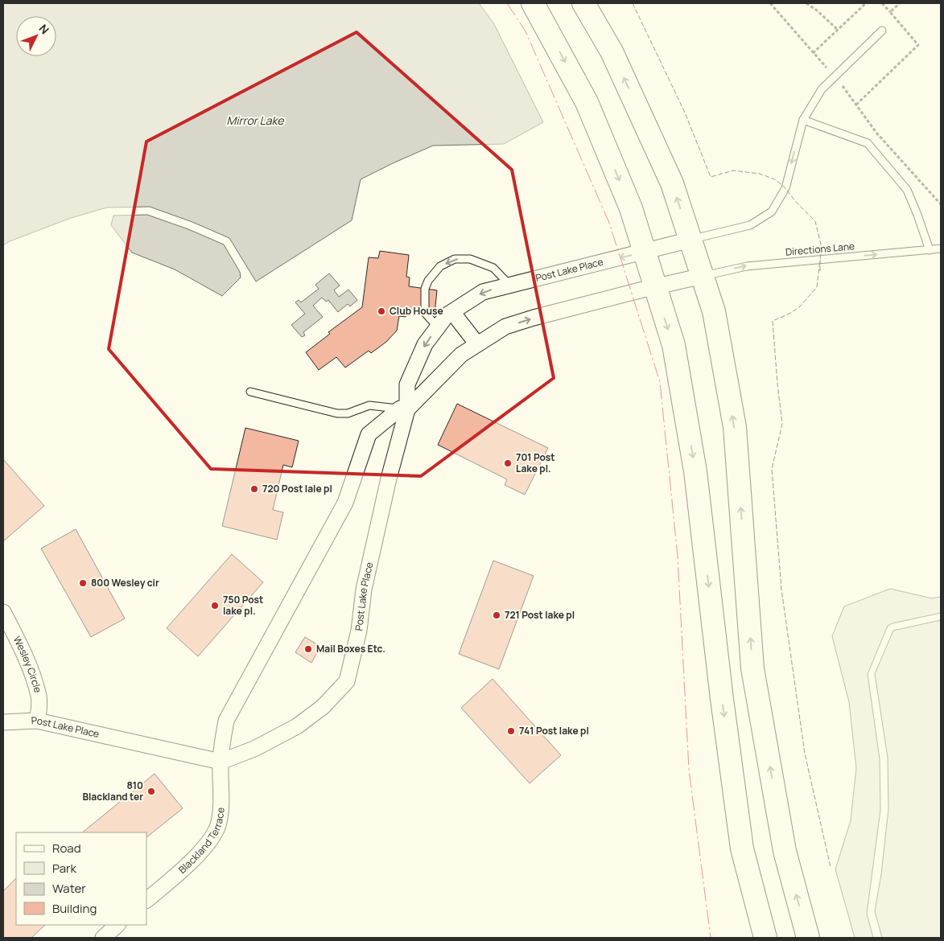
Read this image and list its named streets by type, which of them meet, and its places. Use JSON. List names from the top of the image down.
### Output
{
  "streets": {
    "street": ["Post Lake Place", "Wesley Circle", "Blackland Terrace"],
    "lane": ["Directions Lane"]
  },
  "crossings": [
    ["Post Lake Place", "Wesley Circle"],
    ["Post Lake Place", "Blackland Terrace"]
  ],
  "one_way": ["Directions Lane"],
  "water": ["Mirror Lake"],
  "places": [
    "Club House",
    "701 Post Lake pl.",
    "720 Post lale pl",
    "800 Wesley cir",
    "750 Post lake pl.",
    "721 Post lake pl",
    "Mail Boxes Etc.",
    "741 Post lake pl",
    "810 Blackland ter"
  ],
  "legend": [
    "Road",
    "Park",
    "Water",
    "Building"
  ],
  "north": "top right"
}
